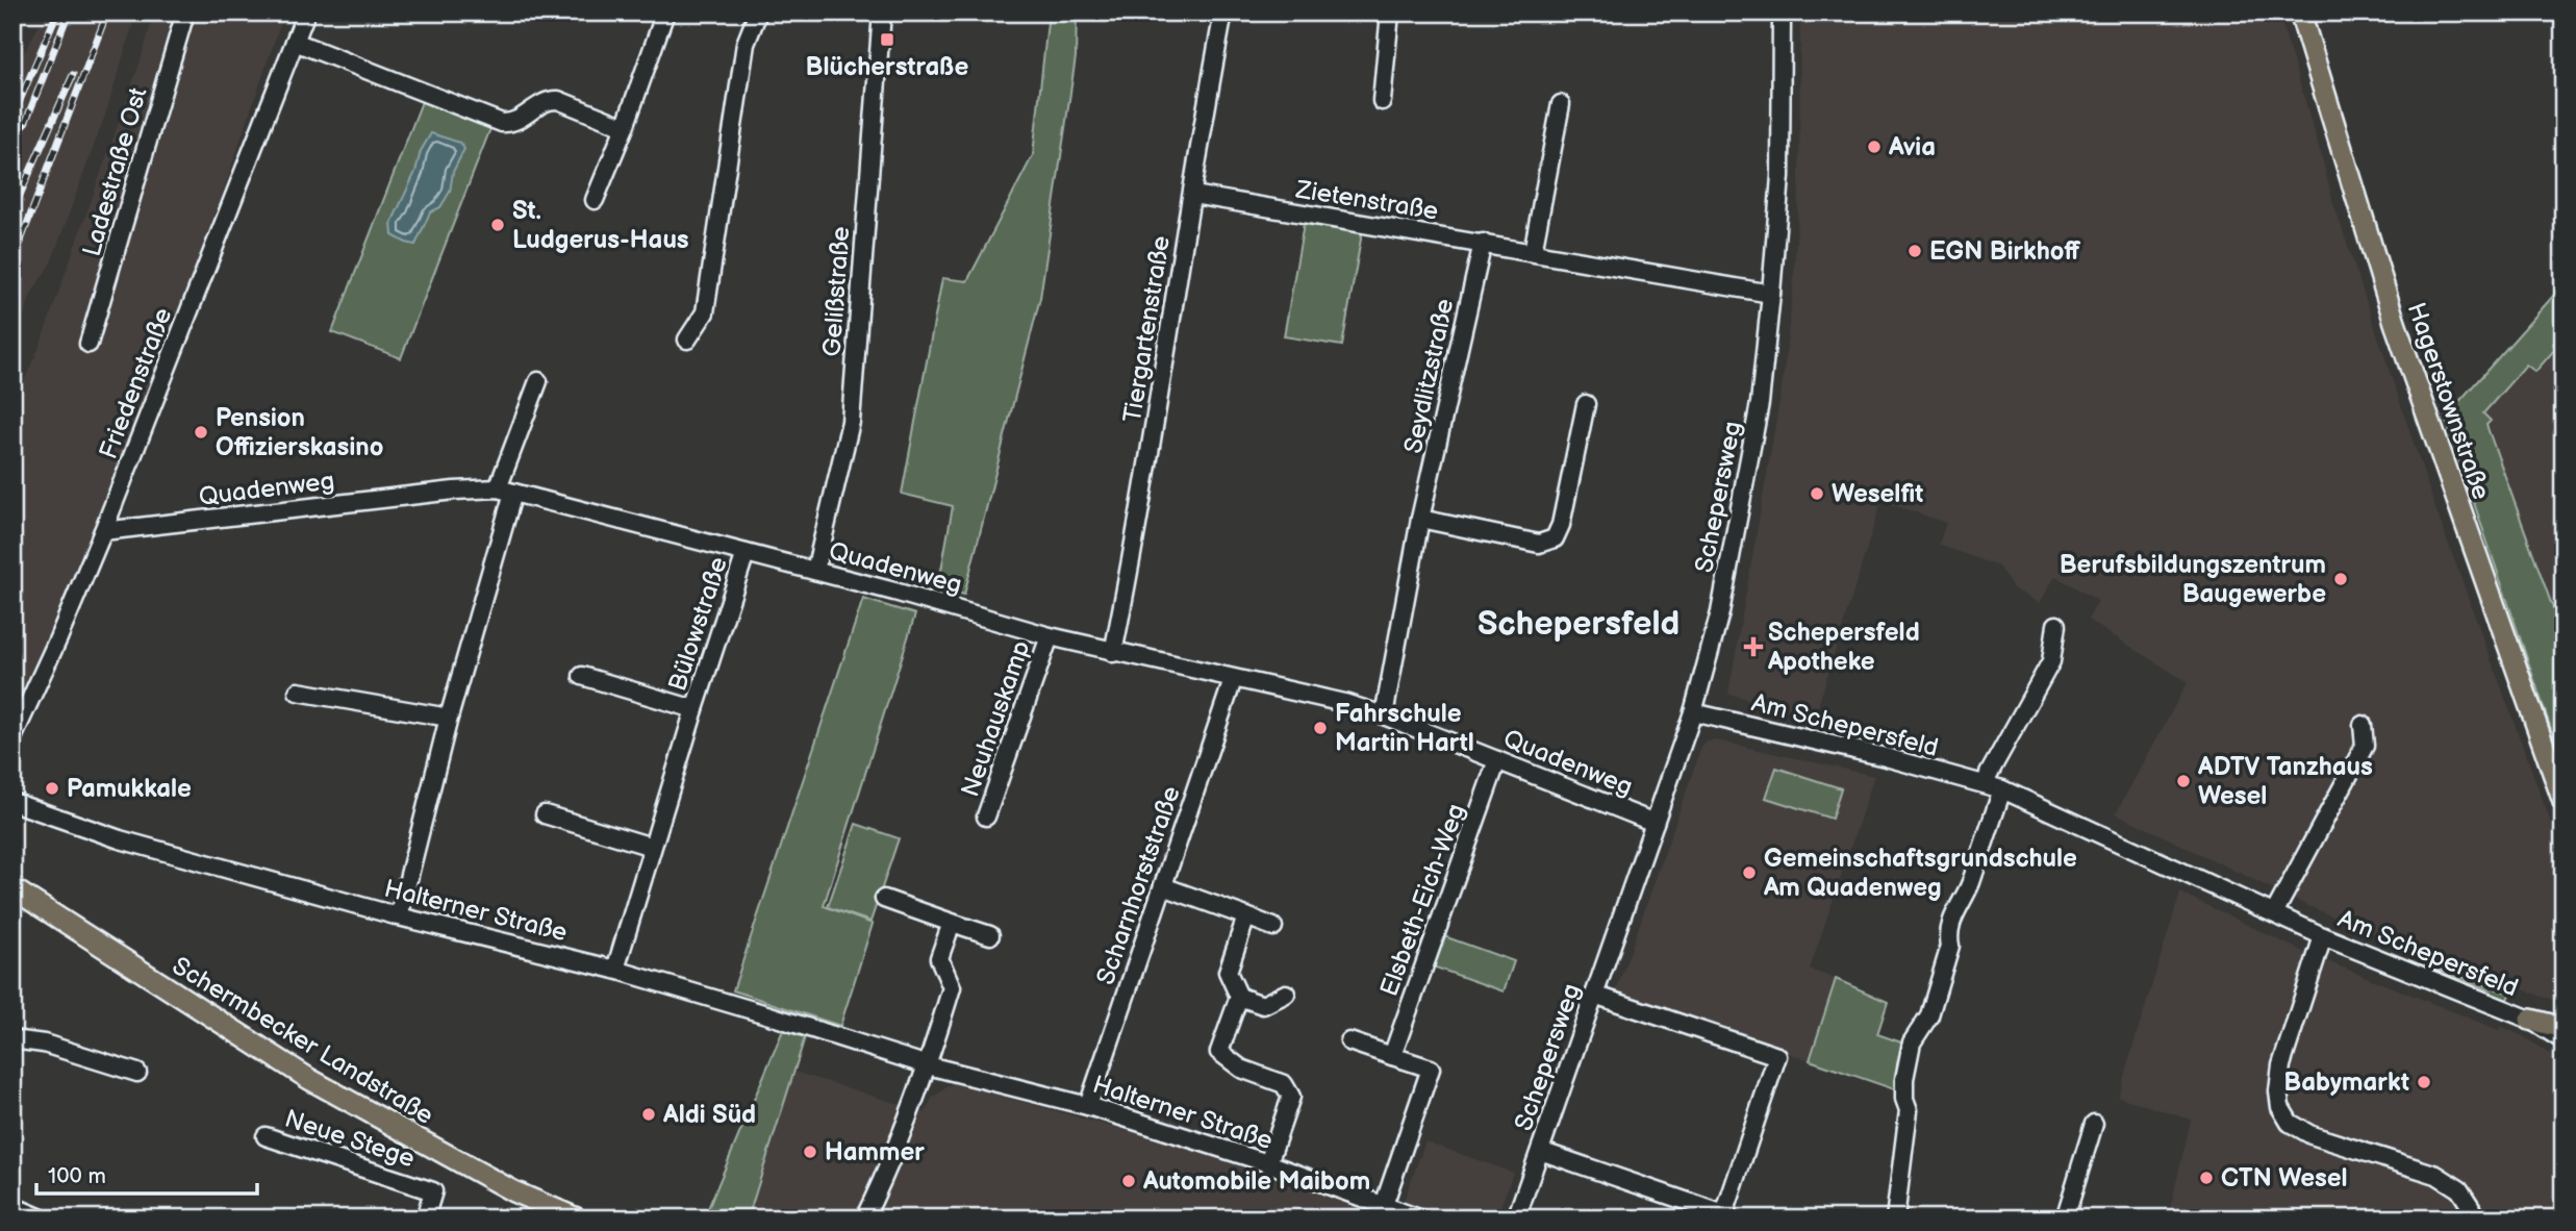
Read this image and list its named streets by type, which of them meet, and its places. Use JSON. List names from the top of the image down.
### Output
{
  "streets": {
    "main road": ["Hagerstownstraße", "Schermbecker Landstraße"],
    "street": [
      "Ladestraße Ost",
      "Zietenstraße",
      "Gelißstraße",
      "Tiergartenstraße",
      "Seydlitzstraße",
      "Friedenstraße",
      "Quadenweg",
      "Schepersweg",
      "Bülowstraße",
      "Neuhauskamp",
      "Am Schepersfeld",
      "Scharnhorststraße",
      "Elsbeth-Eich-Weg",
      "Halterner Straße",
      "Neue Stege"
    ]
  },
  "crossings": [
    ["Zietenstraße", "Tiergartenstraße"],
    ["Zietenstraße", "Seydlitzstraße"],
    ["Zietenstraße", "Schepersweg"],
    ["Gelißstraße", "Quadenweg"],
    ["Tiergartenstraße", "Quadenweg"],
    ["Seydlitzstraße", "Quadenweg"],
    ["Friedenstraße", "Quadenweg"],
    ["Quadenweg", "Schepersweg"],
    ["Quadenweg", "Bülowstraße"],
    ["Quadenweg", "Neuhauskamp"],
    ["Quadenweg", "Scharnhorststraße"],
    ["Quadenweg", "Elsbeth-Eich-Weg"],
    ["Schepersweg", "Am Schepersfeld"],
    ["Bülowstraße", "Halterner Straße"],
    ["Scharnhorststraße", "Halterner Straße"]
  ],
  "districts": ["Schepersfeld"],
  "places": {
    "transit": ["Blücherstraße"],
    "other": [
      "Avia",
      "St. Ludgerus-Haus",
      "EGN Birkhoff",
      "Pension Offizierskasino",
      "Weselfit",
      "Berufsbildungszentrum Baugewerbe",
      "Fahrschule Martin Hartl",
      "ADTV Tanzhaus Wesel",
      "Pamukkale",
      "Gemeinschaftsgrundschule Am Quadenweg",
      "Babymarkt",
      "Aldi Süd",
      "Hammer",
      "CTN Wesel",
      "Automobile Maibom"
    ],
    "health": ["Schepersfeld Apotheke"]
  },
  "scale_bar": "100 m"
}
